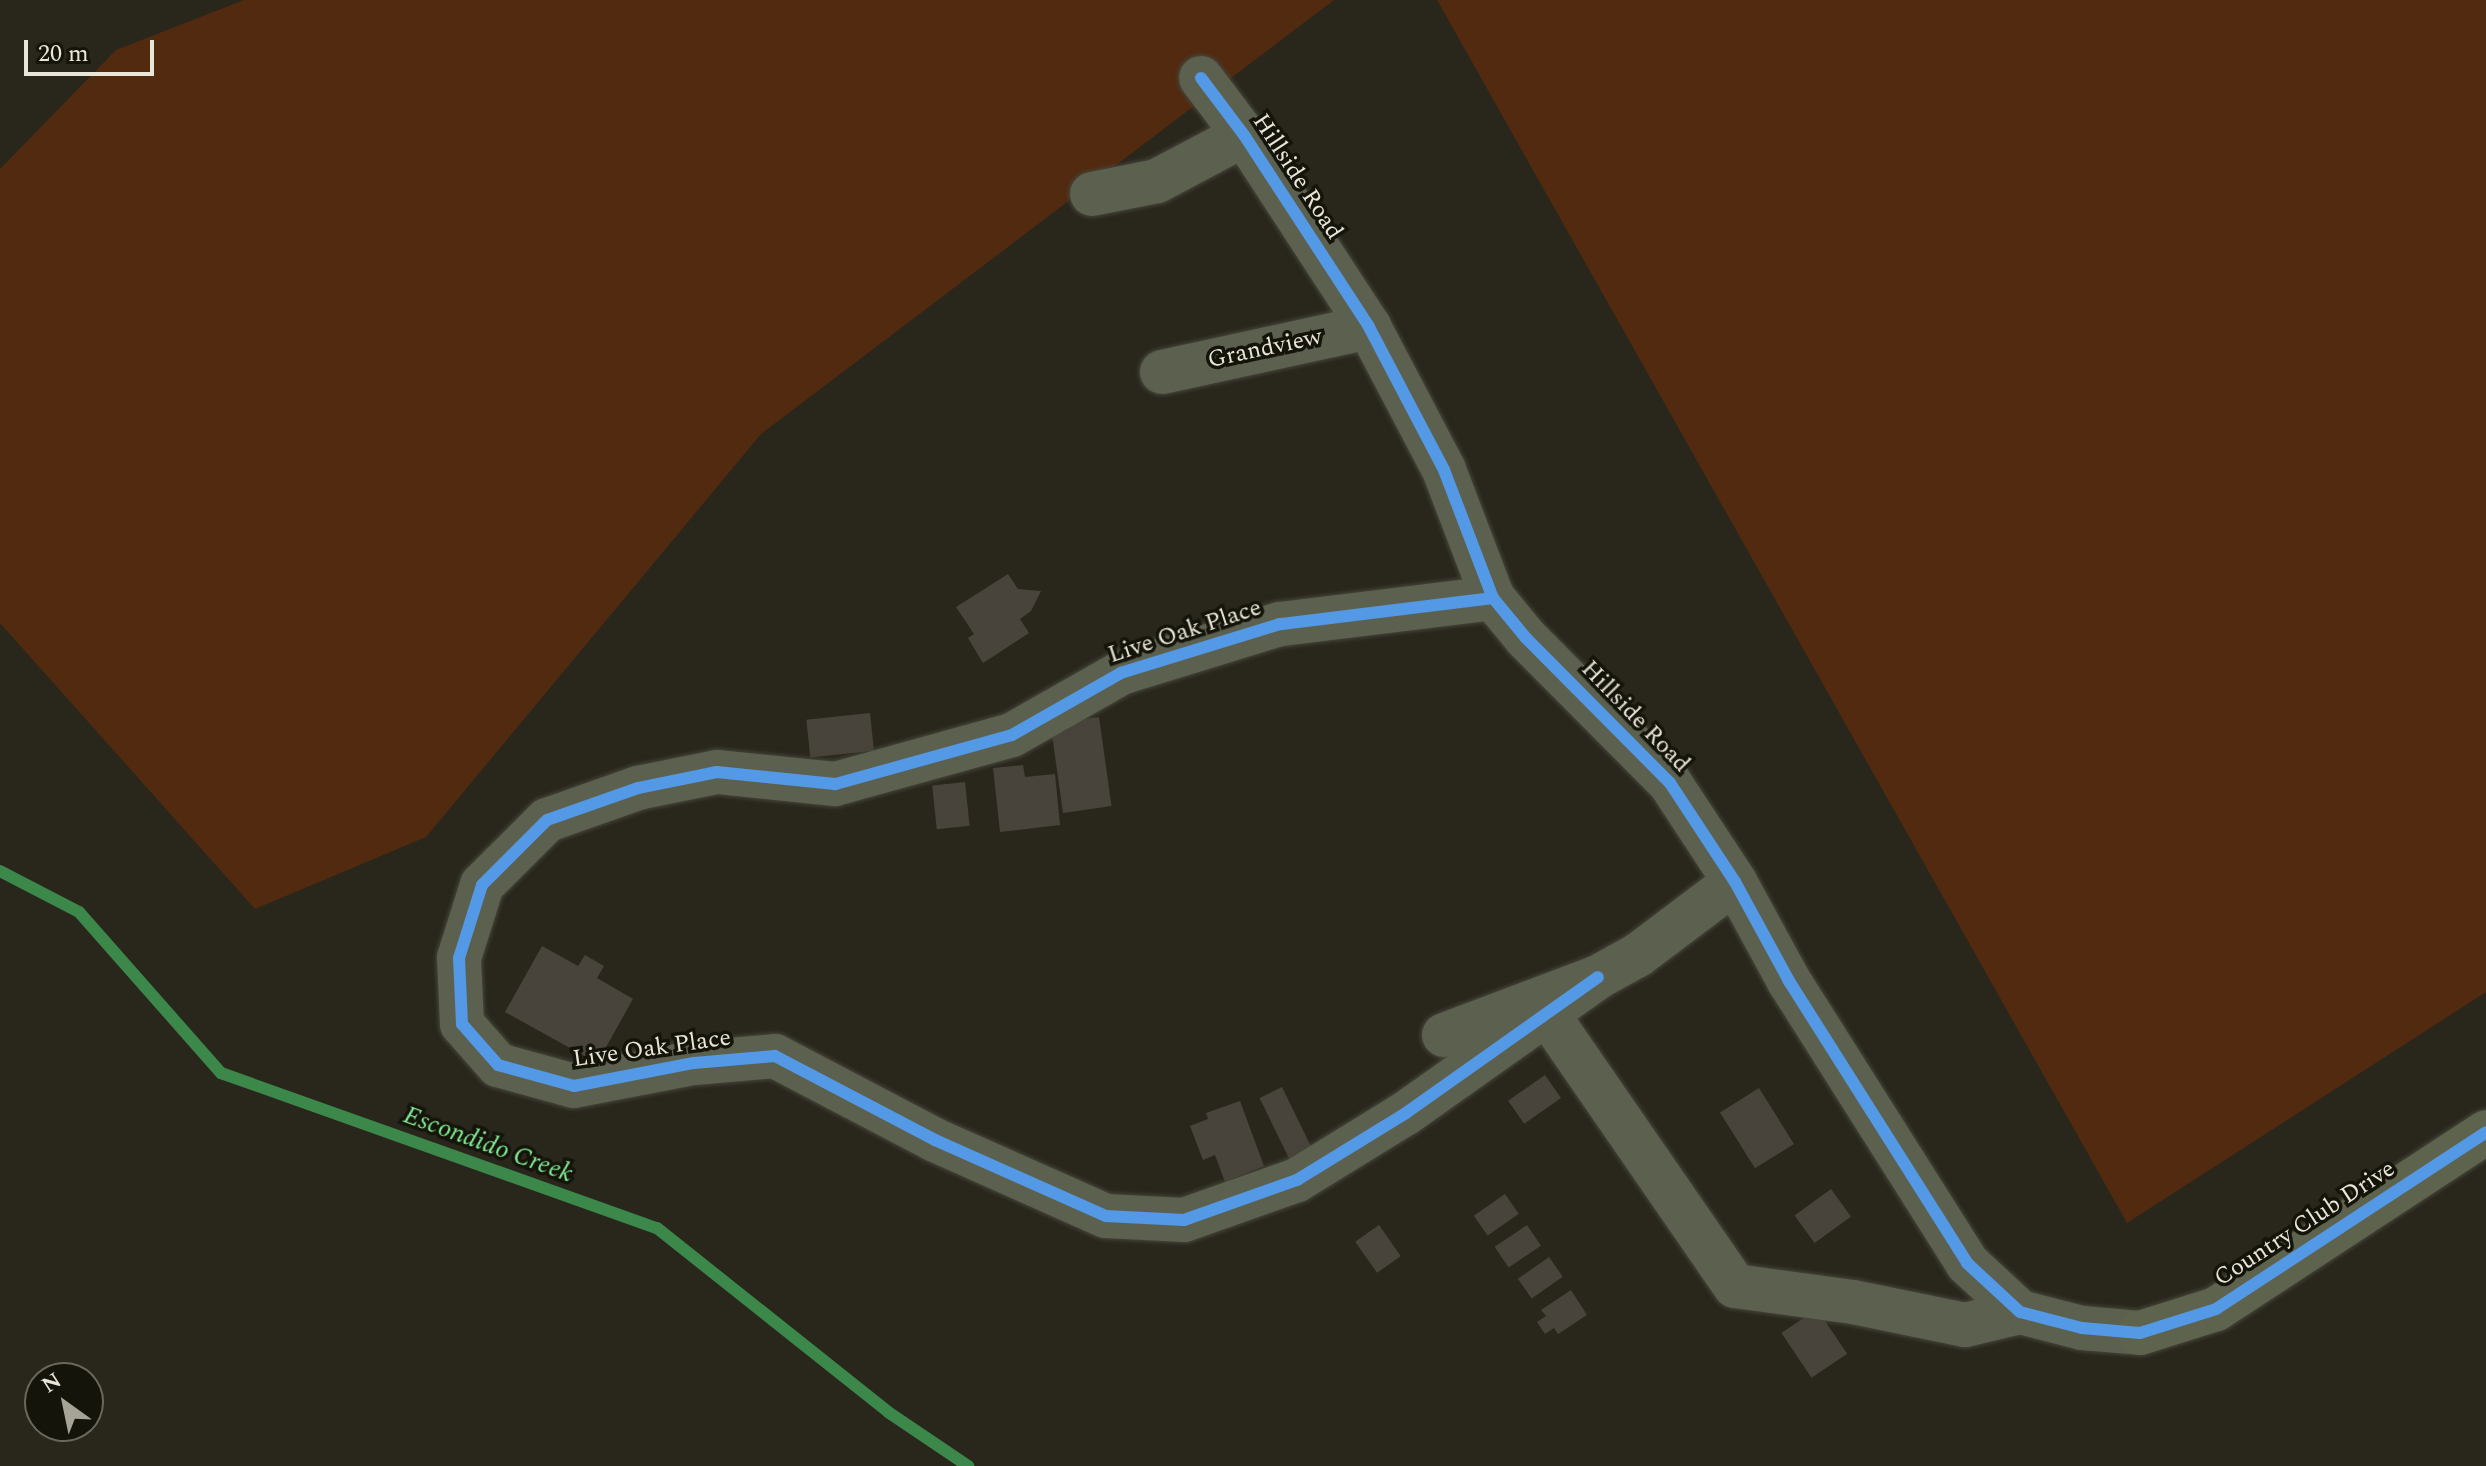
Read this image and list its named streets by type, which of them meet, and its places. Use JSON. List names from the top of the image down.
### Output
{
  "streets": {
    "street": [
      "Hillside Road",
      "Grandview",
      "Live Oak Place",
      "Country Club Drive"
    ]
  },
  "crossings": [
    ["Hillside Road", "Grandview"],
    ["Hillside Road", "Live Oak Place"],
    ["Hillside Road", "Country Club Drive"]
  ],
  "water": ["Escondido Creek"],
  "scale_bar": "20 m",
  "north": "top left"
}
